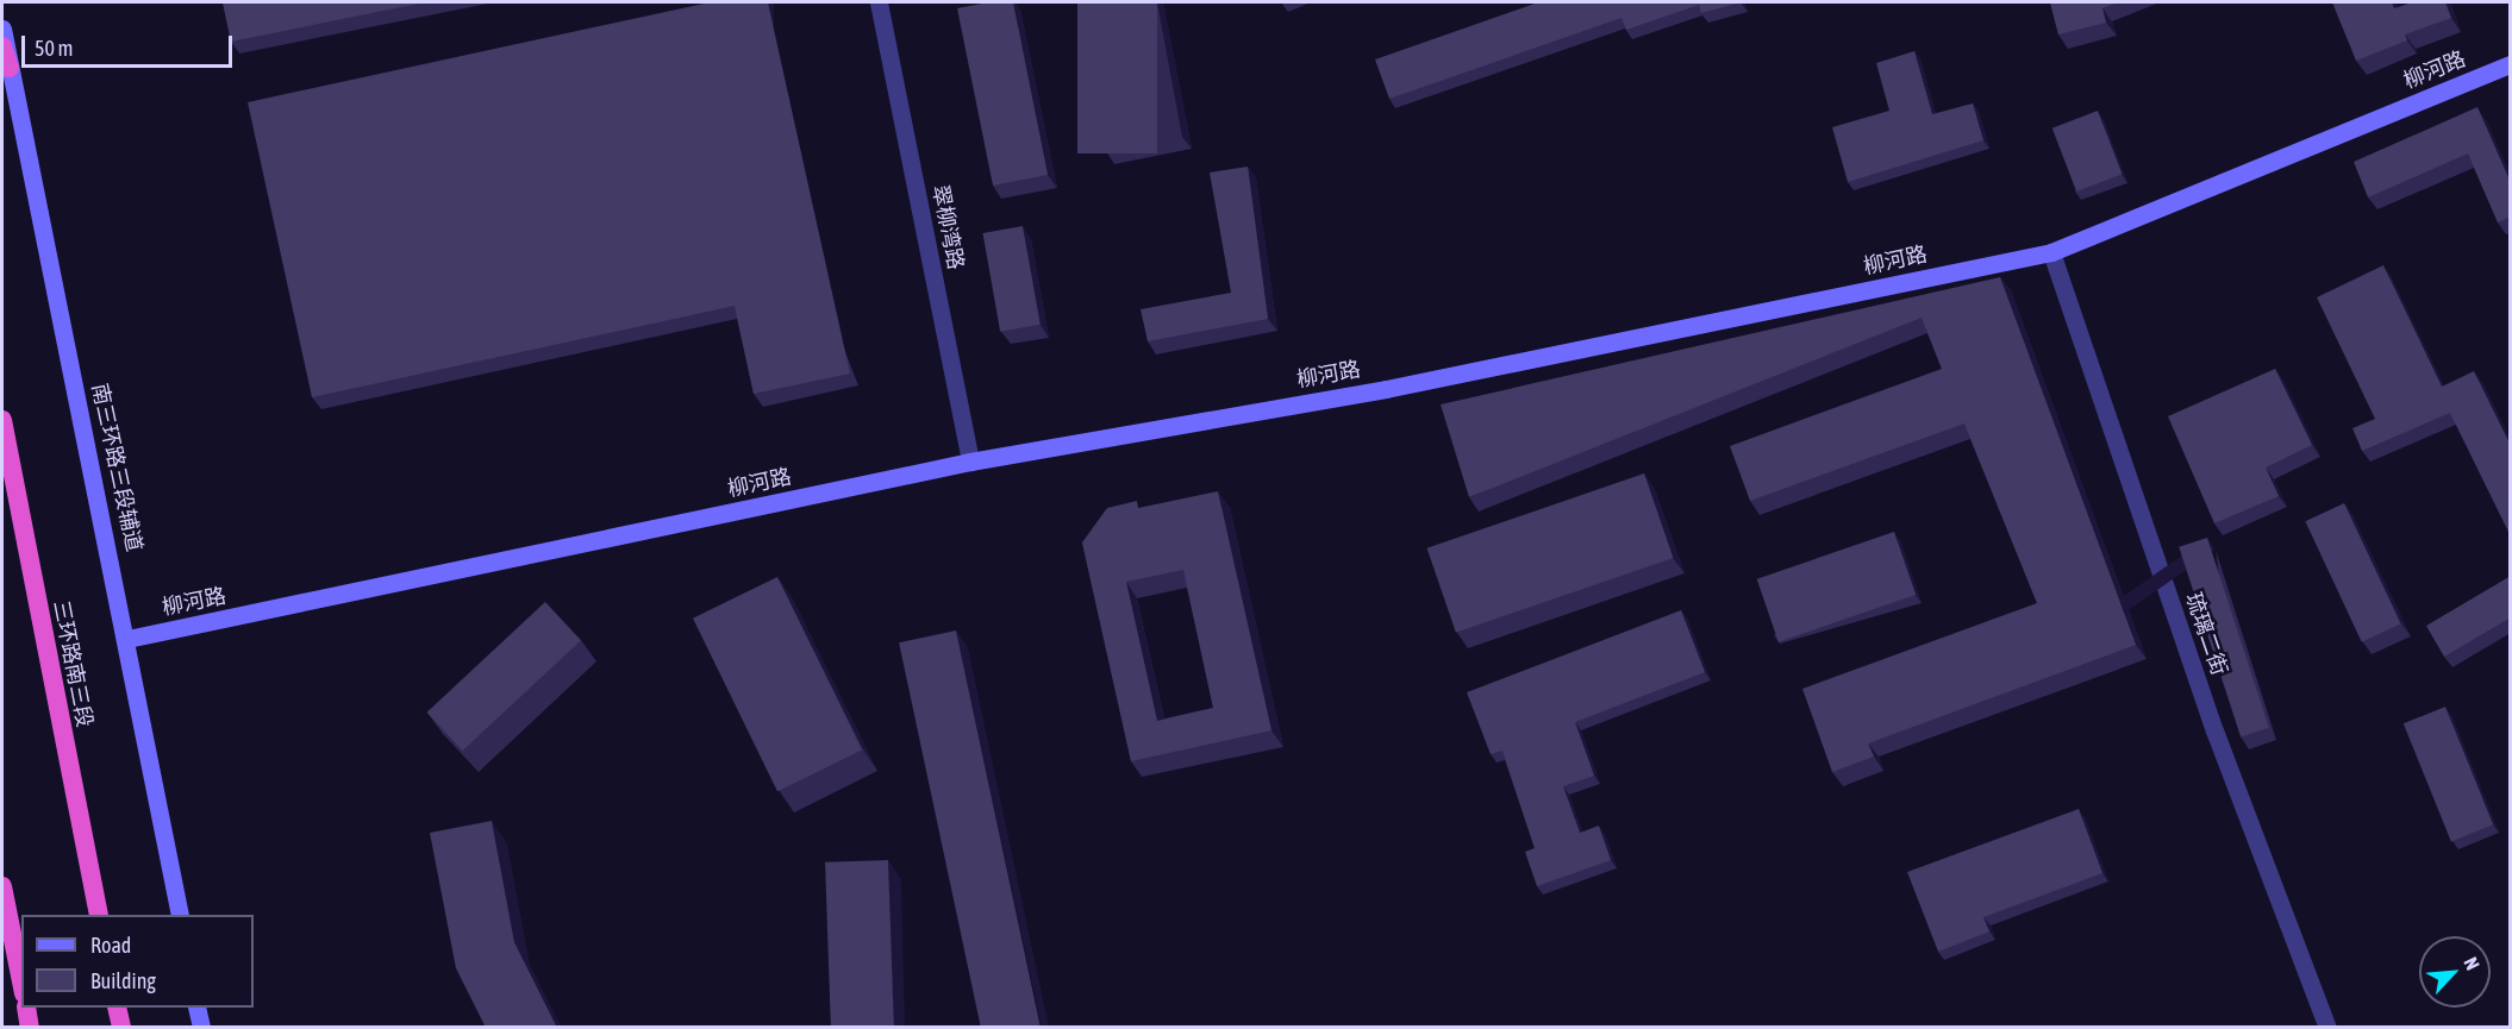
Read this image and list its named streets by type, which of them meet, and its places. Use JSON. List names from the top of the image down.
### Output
{
  "streets": {
    "highway": ["三环路南三段"],
    "main road": ["柳河路", "南三环路三段辅道"],
    "street": ["翠柳湾路", "琉璃二街"]
  },
  "crossings": [
    ["柳河路", "翠柳湾路"],
    ["柳河路", "南三环路三段辅道"],
    ["柳河路", "琉璃二街"]
  ],
  "legend": ["Road", "Building"],
  "scale_bar": "50 m",
  "north": "top right"
}
